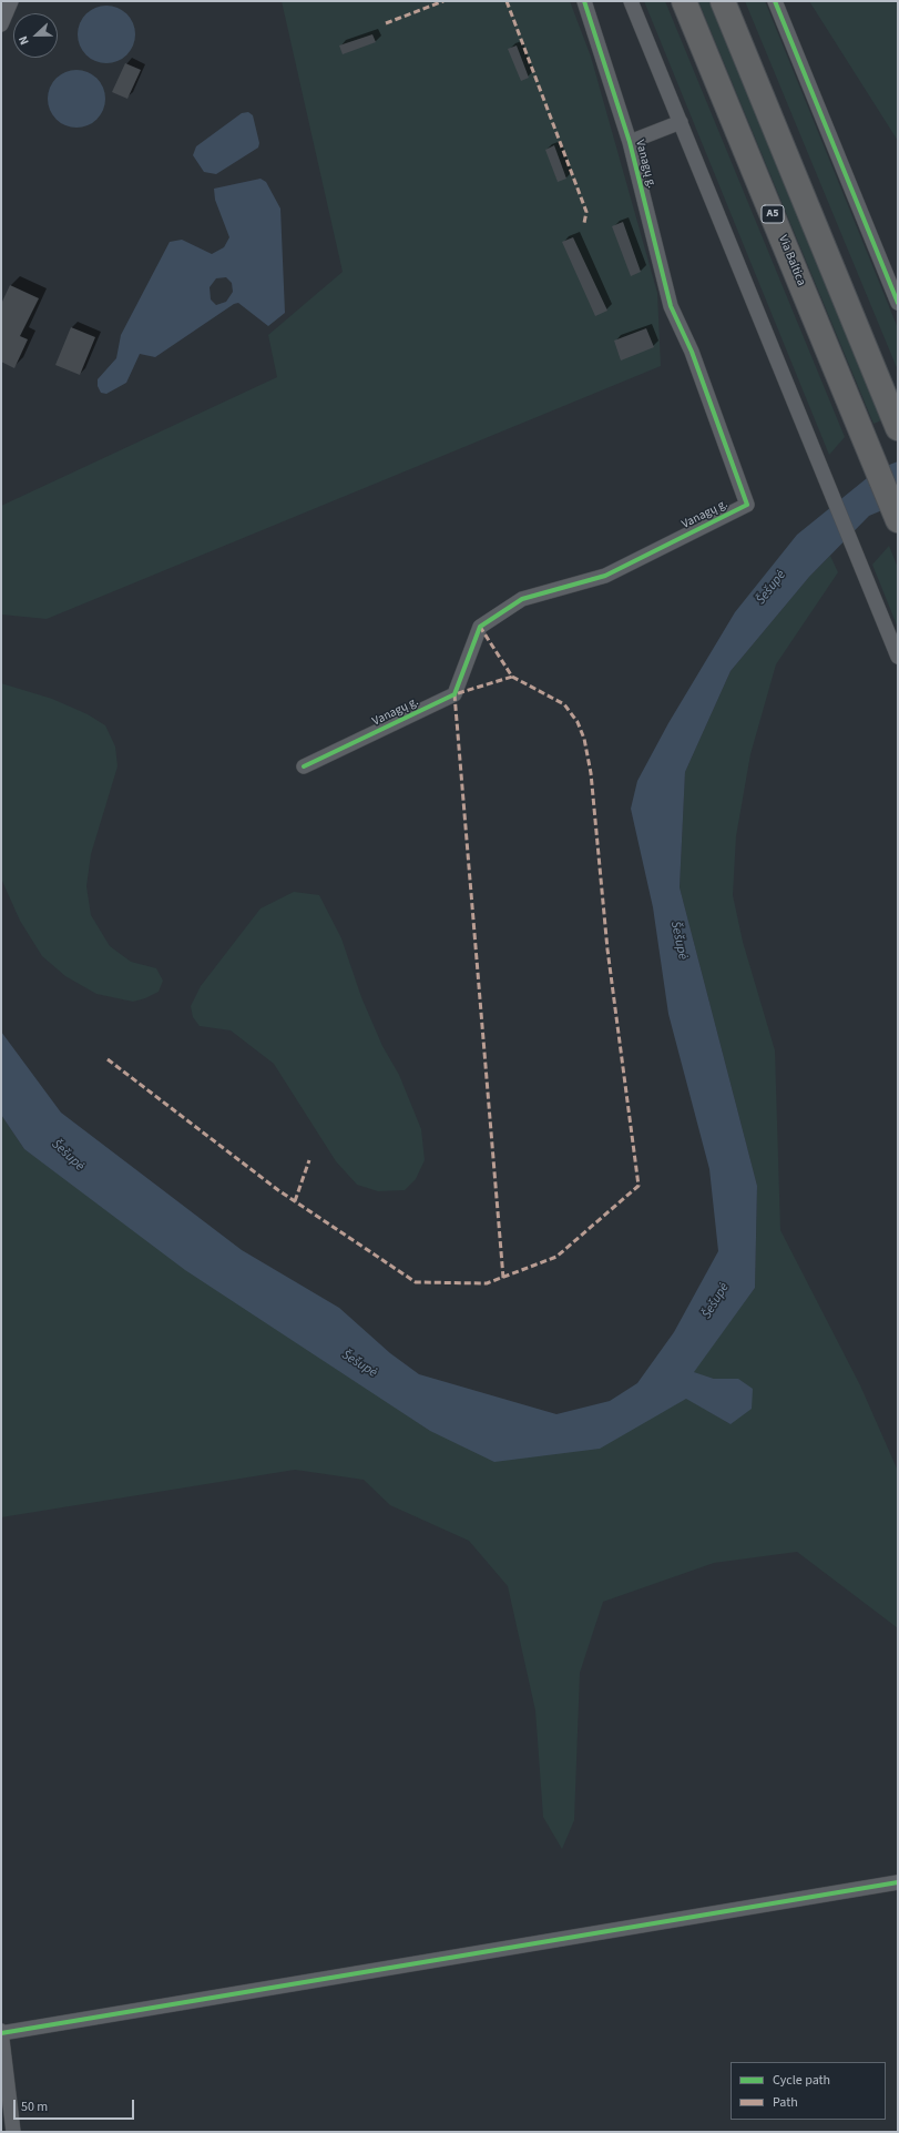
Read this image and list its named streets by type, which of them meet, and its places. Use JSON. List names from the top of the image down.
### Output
{
  "streets": {
    "highway": ["A5", "Via Baltica"],
    "street": ["Vanagų g."]
  },
  "water": ["Šešupė"],
  "legend": ["Cycle path", "Path"],
  "scale_bar": "50 m",
  "north": "left"
}
